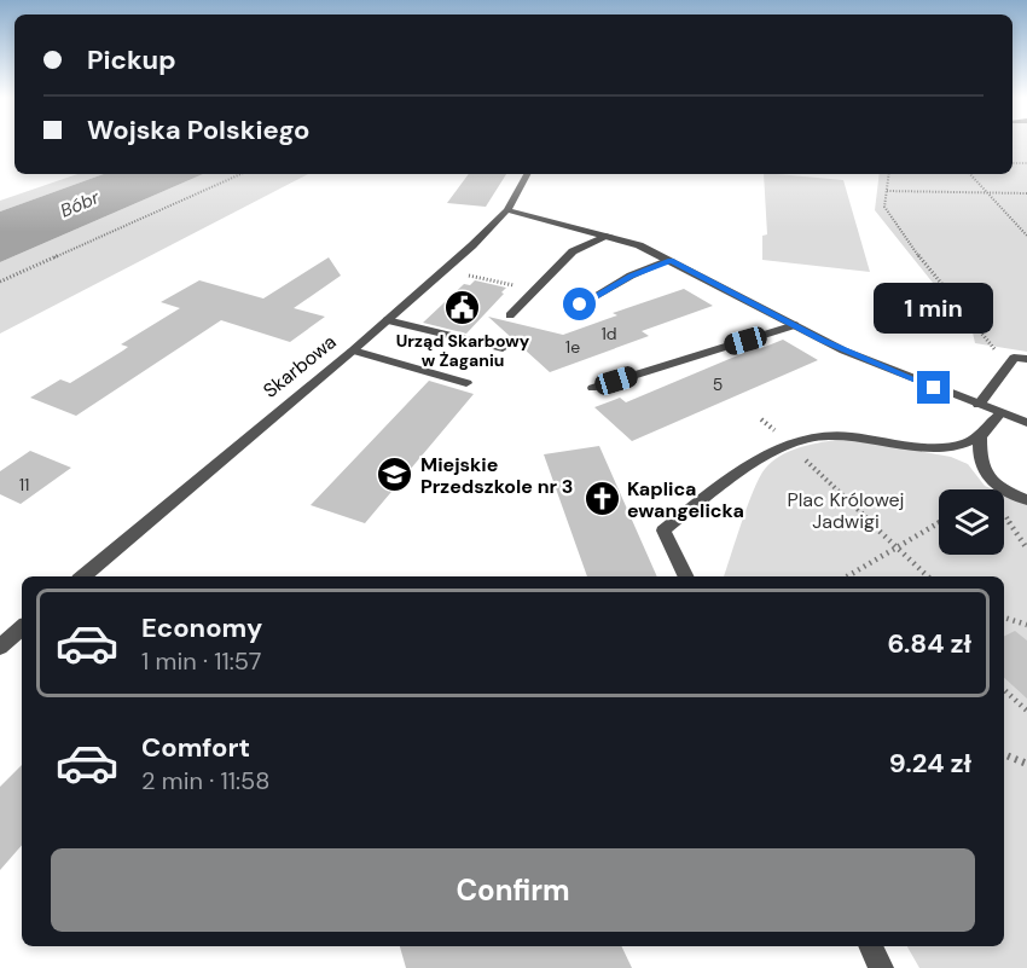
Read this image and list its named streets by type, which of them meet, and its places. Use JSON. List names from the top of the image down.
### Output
{
  "streets": {
    "street": ["Skarbowa"]
  },
  "water": ["Bóbr"],
  "parks": ["Plac Królowej Jadwigi"],
  "places": {
    "public building": ["Urząd Skarbowy w Żaganiu"],
    "school or university": ["Miejskie Przedszkole nr 3"],
    "church": ["Kaplica ewangelicka"]
  },
  "house_numbers": [
    "1d",
    "1e",
    "5",
    "11"
  ],
  "page": {
    "banner": ["Pickup", "Wojska Polskiego"],
    "bubble": "1 min",
    "list": [
      {
        "name": "Economy",
        "note": "1 min · 11:57",
        "value": "6.84 zł"
      },
      {
        "name": "Comfort",
        "note": "2 min · 11:58",
        "value": "9.24 zł"
      }
    ],
    "buttons": "Confirm"
  }
}
